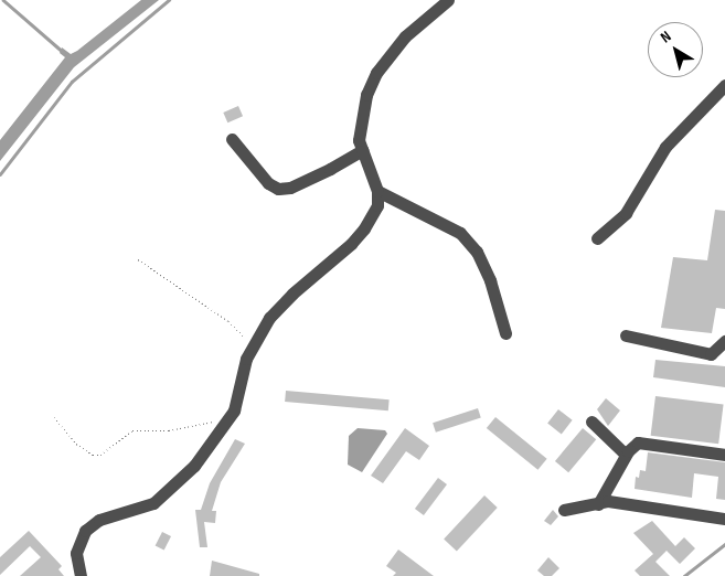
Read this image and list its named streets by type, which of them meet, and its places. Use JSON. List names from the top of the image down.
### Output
{
  "north": "top left"
}
